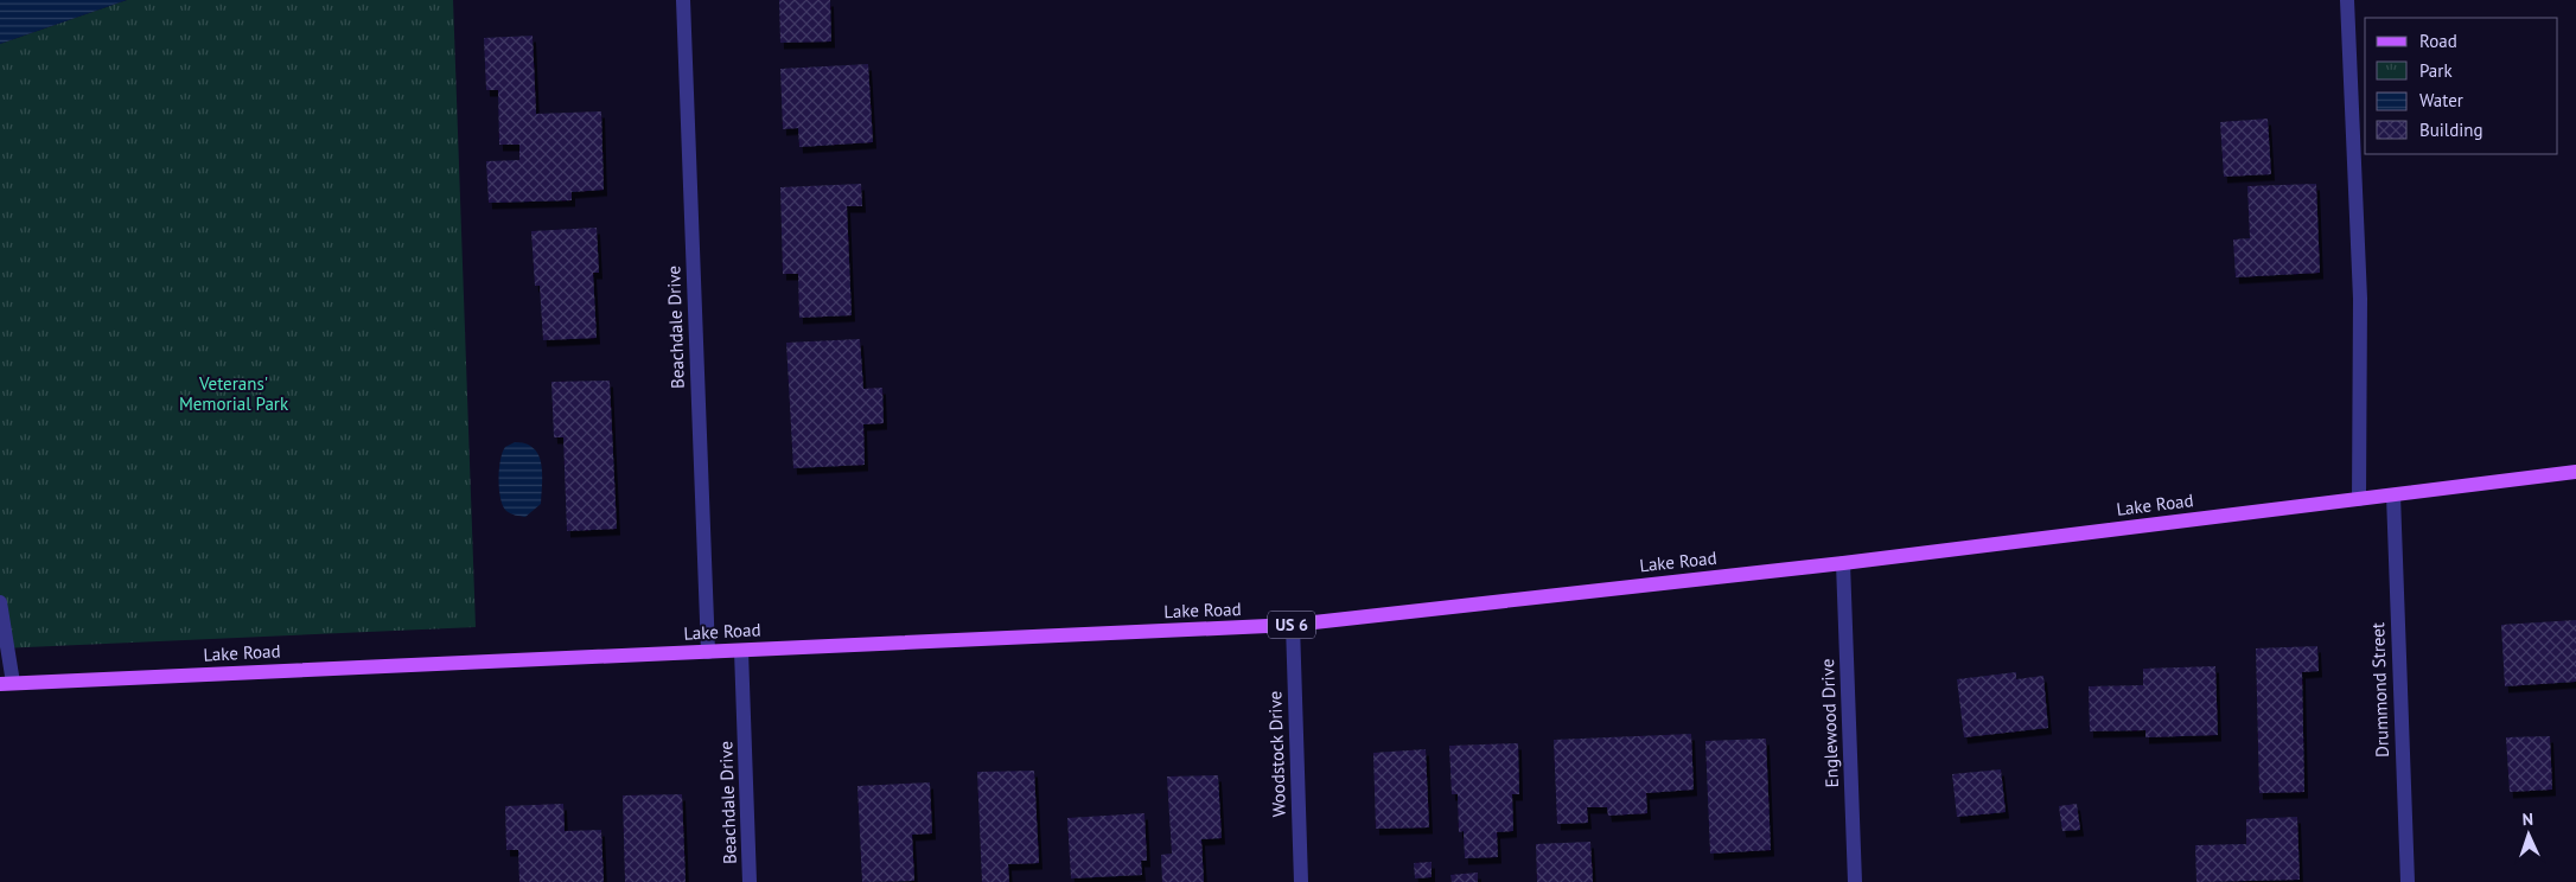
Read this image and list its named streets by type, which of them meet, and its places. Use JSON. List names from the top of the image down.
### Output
{
  "streets": {
    "main road": ["Lake Road", "US 6"],
    "street": [
      "Beachdale Drive",
      "Drummond Street",
      "Englewood Drive",
      "Woodstock Drive"
    ]
  },
  "crossings": [
    ["Beachdale Drive", "Lake Road"],
    ["Lake Road", "Drummond Street"],
    ["Lake Road", "Englewood Drive"],
    ["Lake Road", "Woodstock Drive"]
  ],
  "parks": ["Veterans' Memorial Park"],
  "legend": [
    "Road",
    "Park",
    "Water",
    "Building"
  ],
  "north": "top"
}
